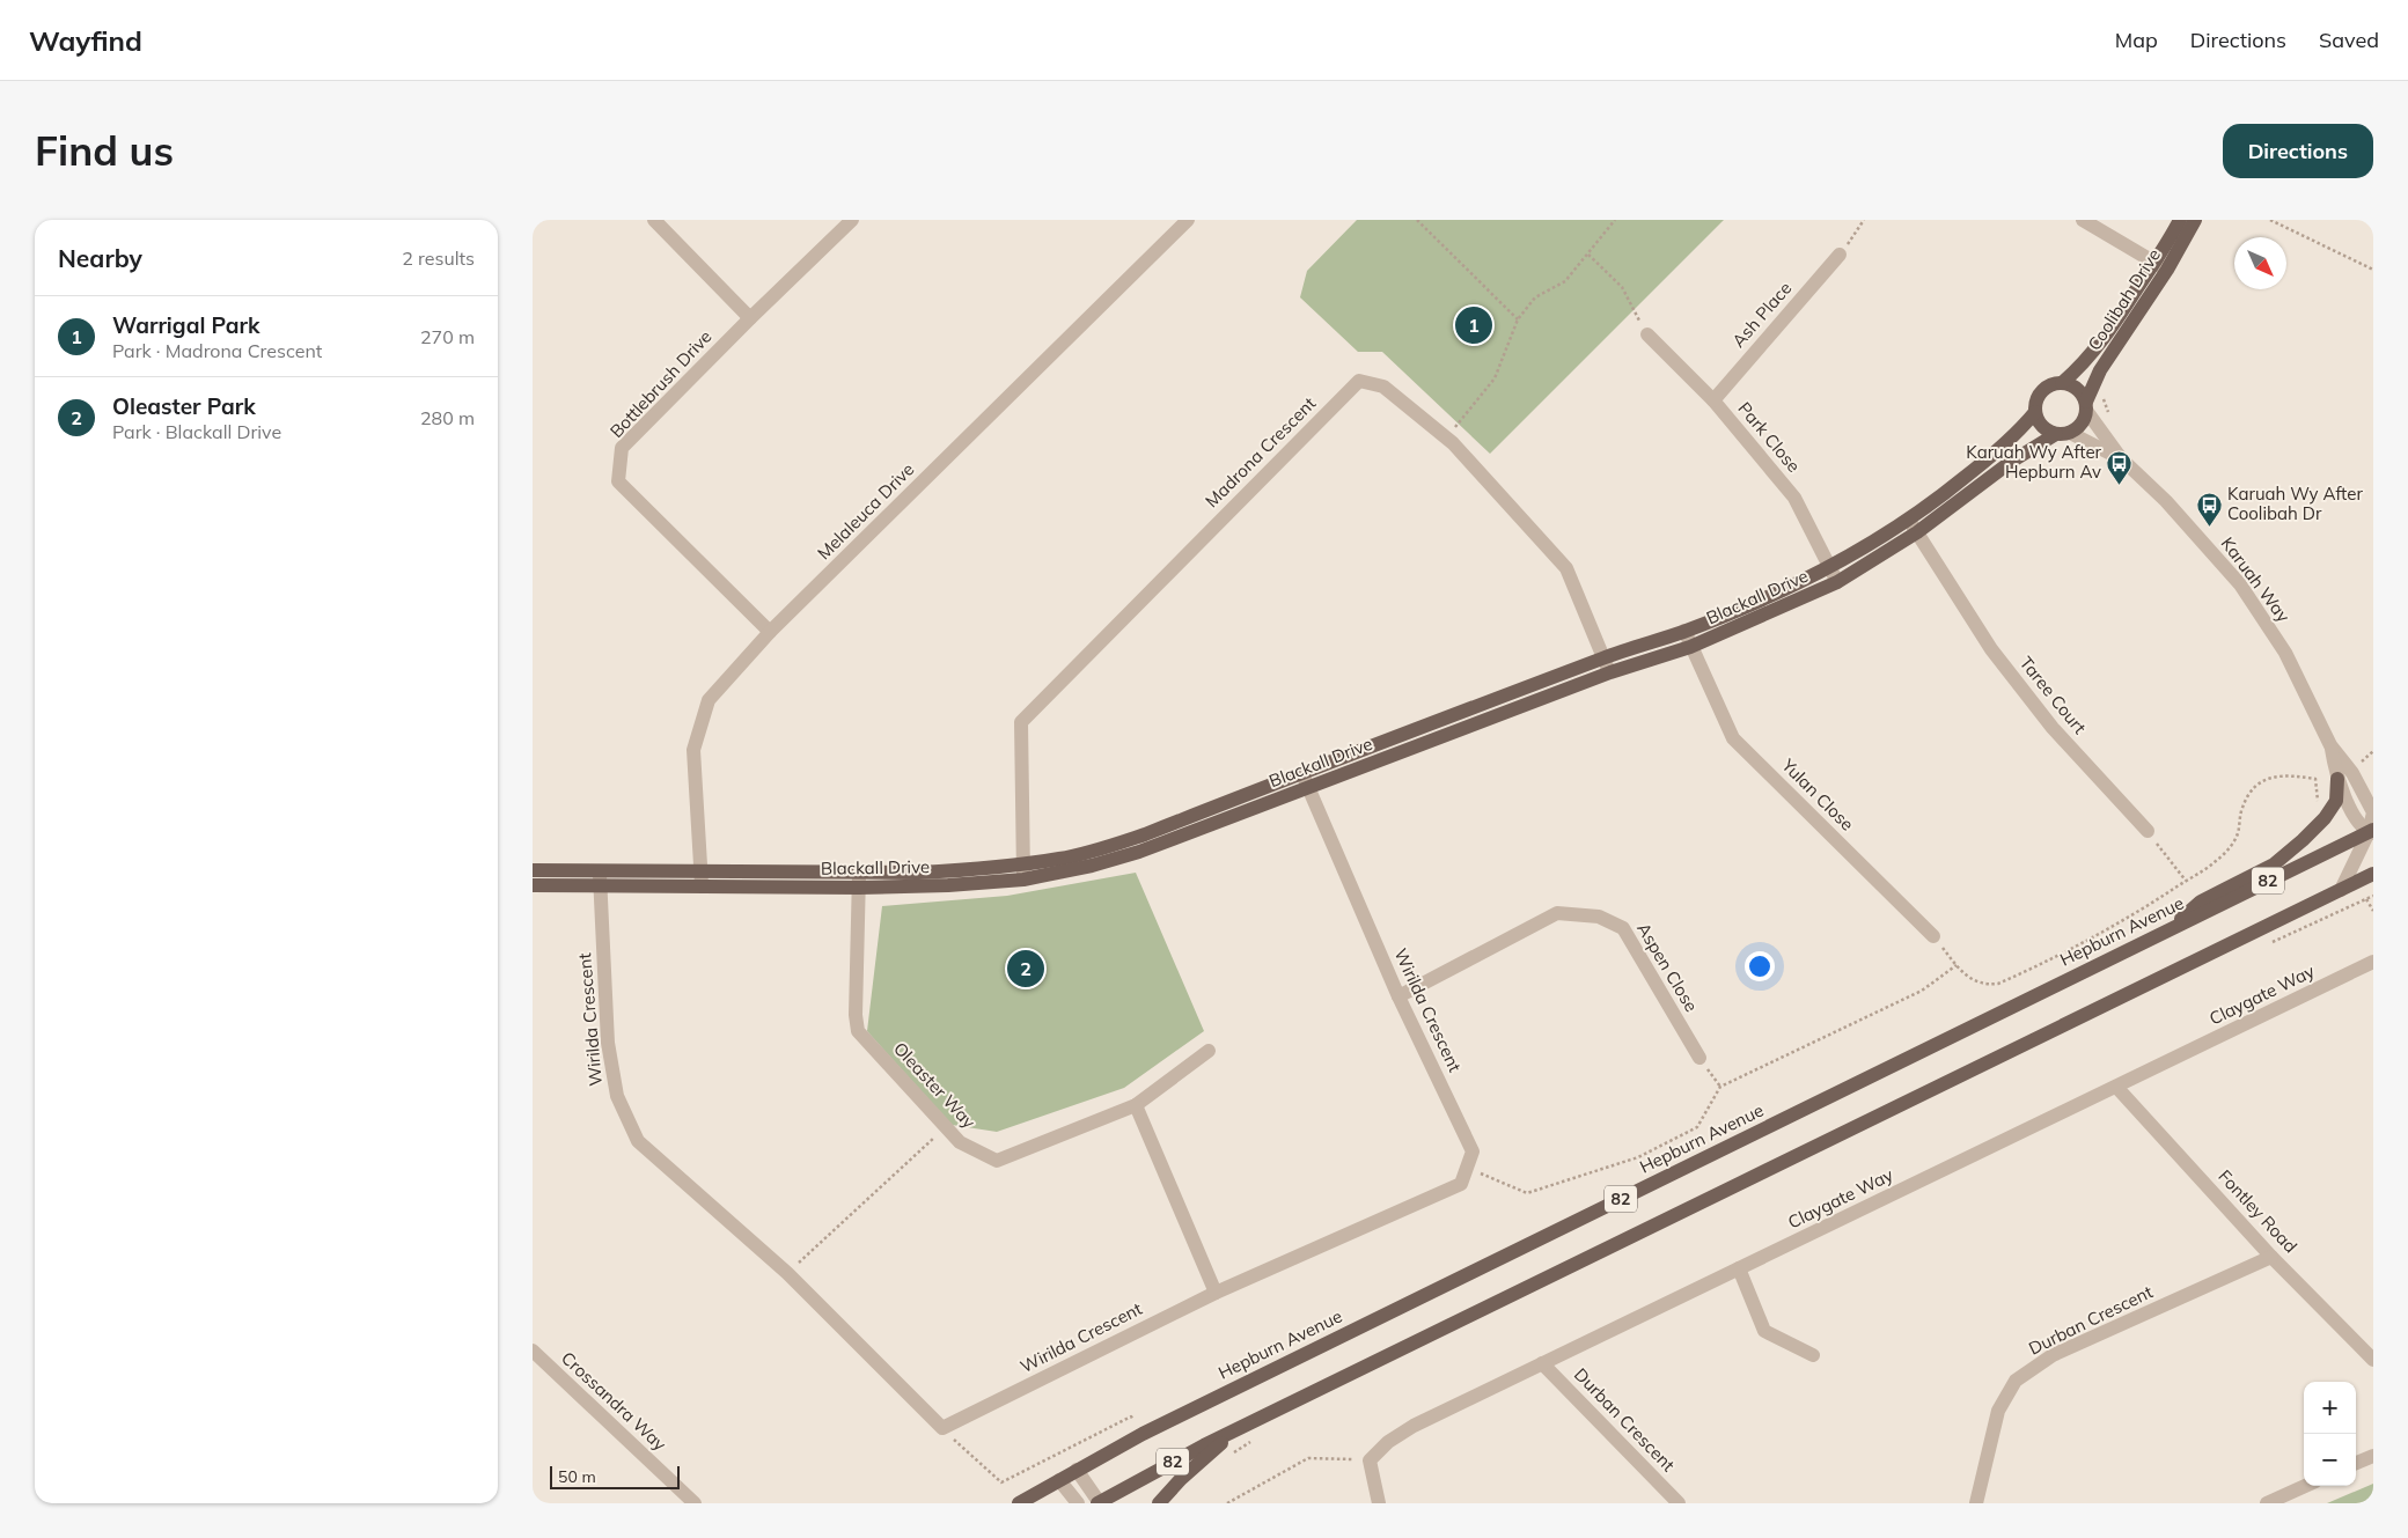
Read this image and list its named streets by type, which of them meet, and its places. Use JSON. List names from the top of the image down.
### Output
{
  "streets": {
    "main road": [
      "Coolibah Drive",
      "Blackall Drive",
      "82",
      "Hepburn Avenue"
    ],
    "street": [
      "Ash Place",
      "Bottlebrush Drive",
      "Park Close",
      "Madrona Crescent",
      "Melaleuca Drive",
      "Karuah Way",
      "Taree Court",
      "Yulan Close",
      "Aspen Close",
      "Claygate Way",
      "Wirilda Crescent",
      "Oleaster Way",
      "Fontley Road",
      "Durban Crescent",
      "Crossandra Way"
    ]
  },
  "crossings": [
    ["Coolibah Drive", "Karuah Way"],
    ["Coolibah Drive", "Blackall Drive"],
    ["Ash Place", "Park Close"],
    ["Bottlebrush Drive", "Melaleuca Drive"],
    ["Park Close", "Blackall Drive"],
    ["Madrona Crescent", "Blackall Drive"],
    ["Melaleuca Drive", "Blackall Drive"],
    ["Karuah Way", "Blackall Drive"],
    ["Karuah Way", "82"],
    ["Karuah Way", "Hepburn Avenue"],
    ["Blackall Drive", "Taree Court"],
    ["Blackall Drive", "Yulan Close"],
    ["Blackall Drive", "Wirilda Crescent"],
    ["Blackall Drive", "Oleaster Way"],
    ["Aspen Close", "Wirilda Crescent"],
    ["Claygate Way", "Fontley Road"],
    ["Claygate Way", "Durban Crescent"],
    ["Fontley Road", "Durban Crescent"]
  ],
  "places": {
    "bus stop": ["Karuah Wy After Hepburn Av", "Karuah Wy After Coolibah Dr"]
  },
  "scale_bar": "50 m",
  "north": "bottom right",
  "page": {
    "header": "Wayfind",
    "nav": ["Map", "Directions", "Saved"],
    "buttons": "Directions",
    "title": "Find us",
    "heading": ["Nearby", "2 results"],
    "list": [
      {
        "mark": "1",
        "name": "Warrigal Park",
        "note": "Park · Madrona Crescent",
        "value": "270 m"
      },
      {
        "mark": "2",
        "name": "Oleaster Park",
        "note": "Park · Blackall Drive",
        "value": "280 m"
      }
    ],
    "pins": ["1", "2"],
    "map_buttons": ["+", "−"],
    "scale": "50 m"
  }
}
